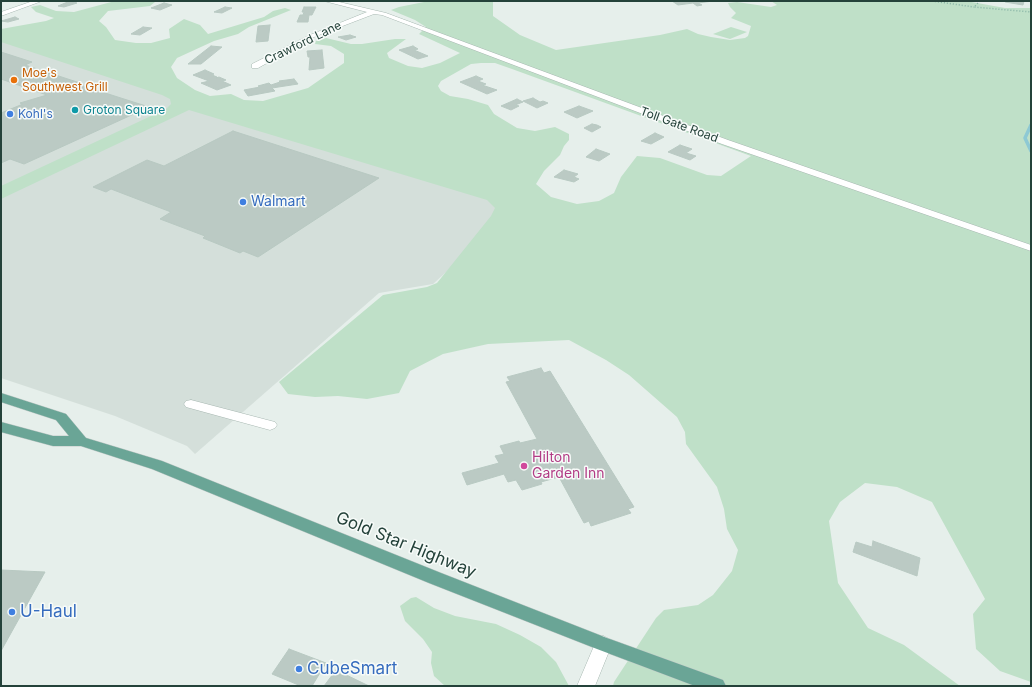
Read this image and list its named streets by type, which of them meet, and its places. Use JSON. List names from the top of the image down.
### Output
{
  "streets": {
    "main road": ["Gold Star Highway"],
    "street": ["Crawford Lane", "Toll Gate Road"]
  },
  "crossings": [
    ["Crawford Lane", "Toll Gate Road"]
  ],
  "places": [
    "Moe's Southwest Grill",
    "Groton Square",
    "Kohl's",
    "Walmart",
    "Hilton Garden Inn",
    "U-Haul",
    "CubeSmart"
  ]
}
